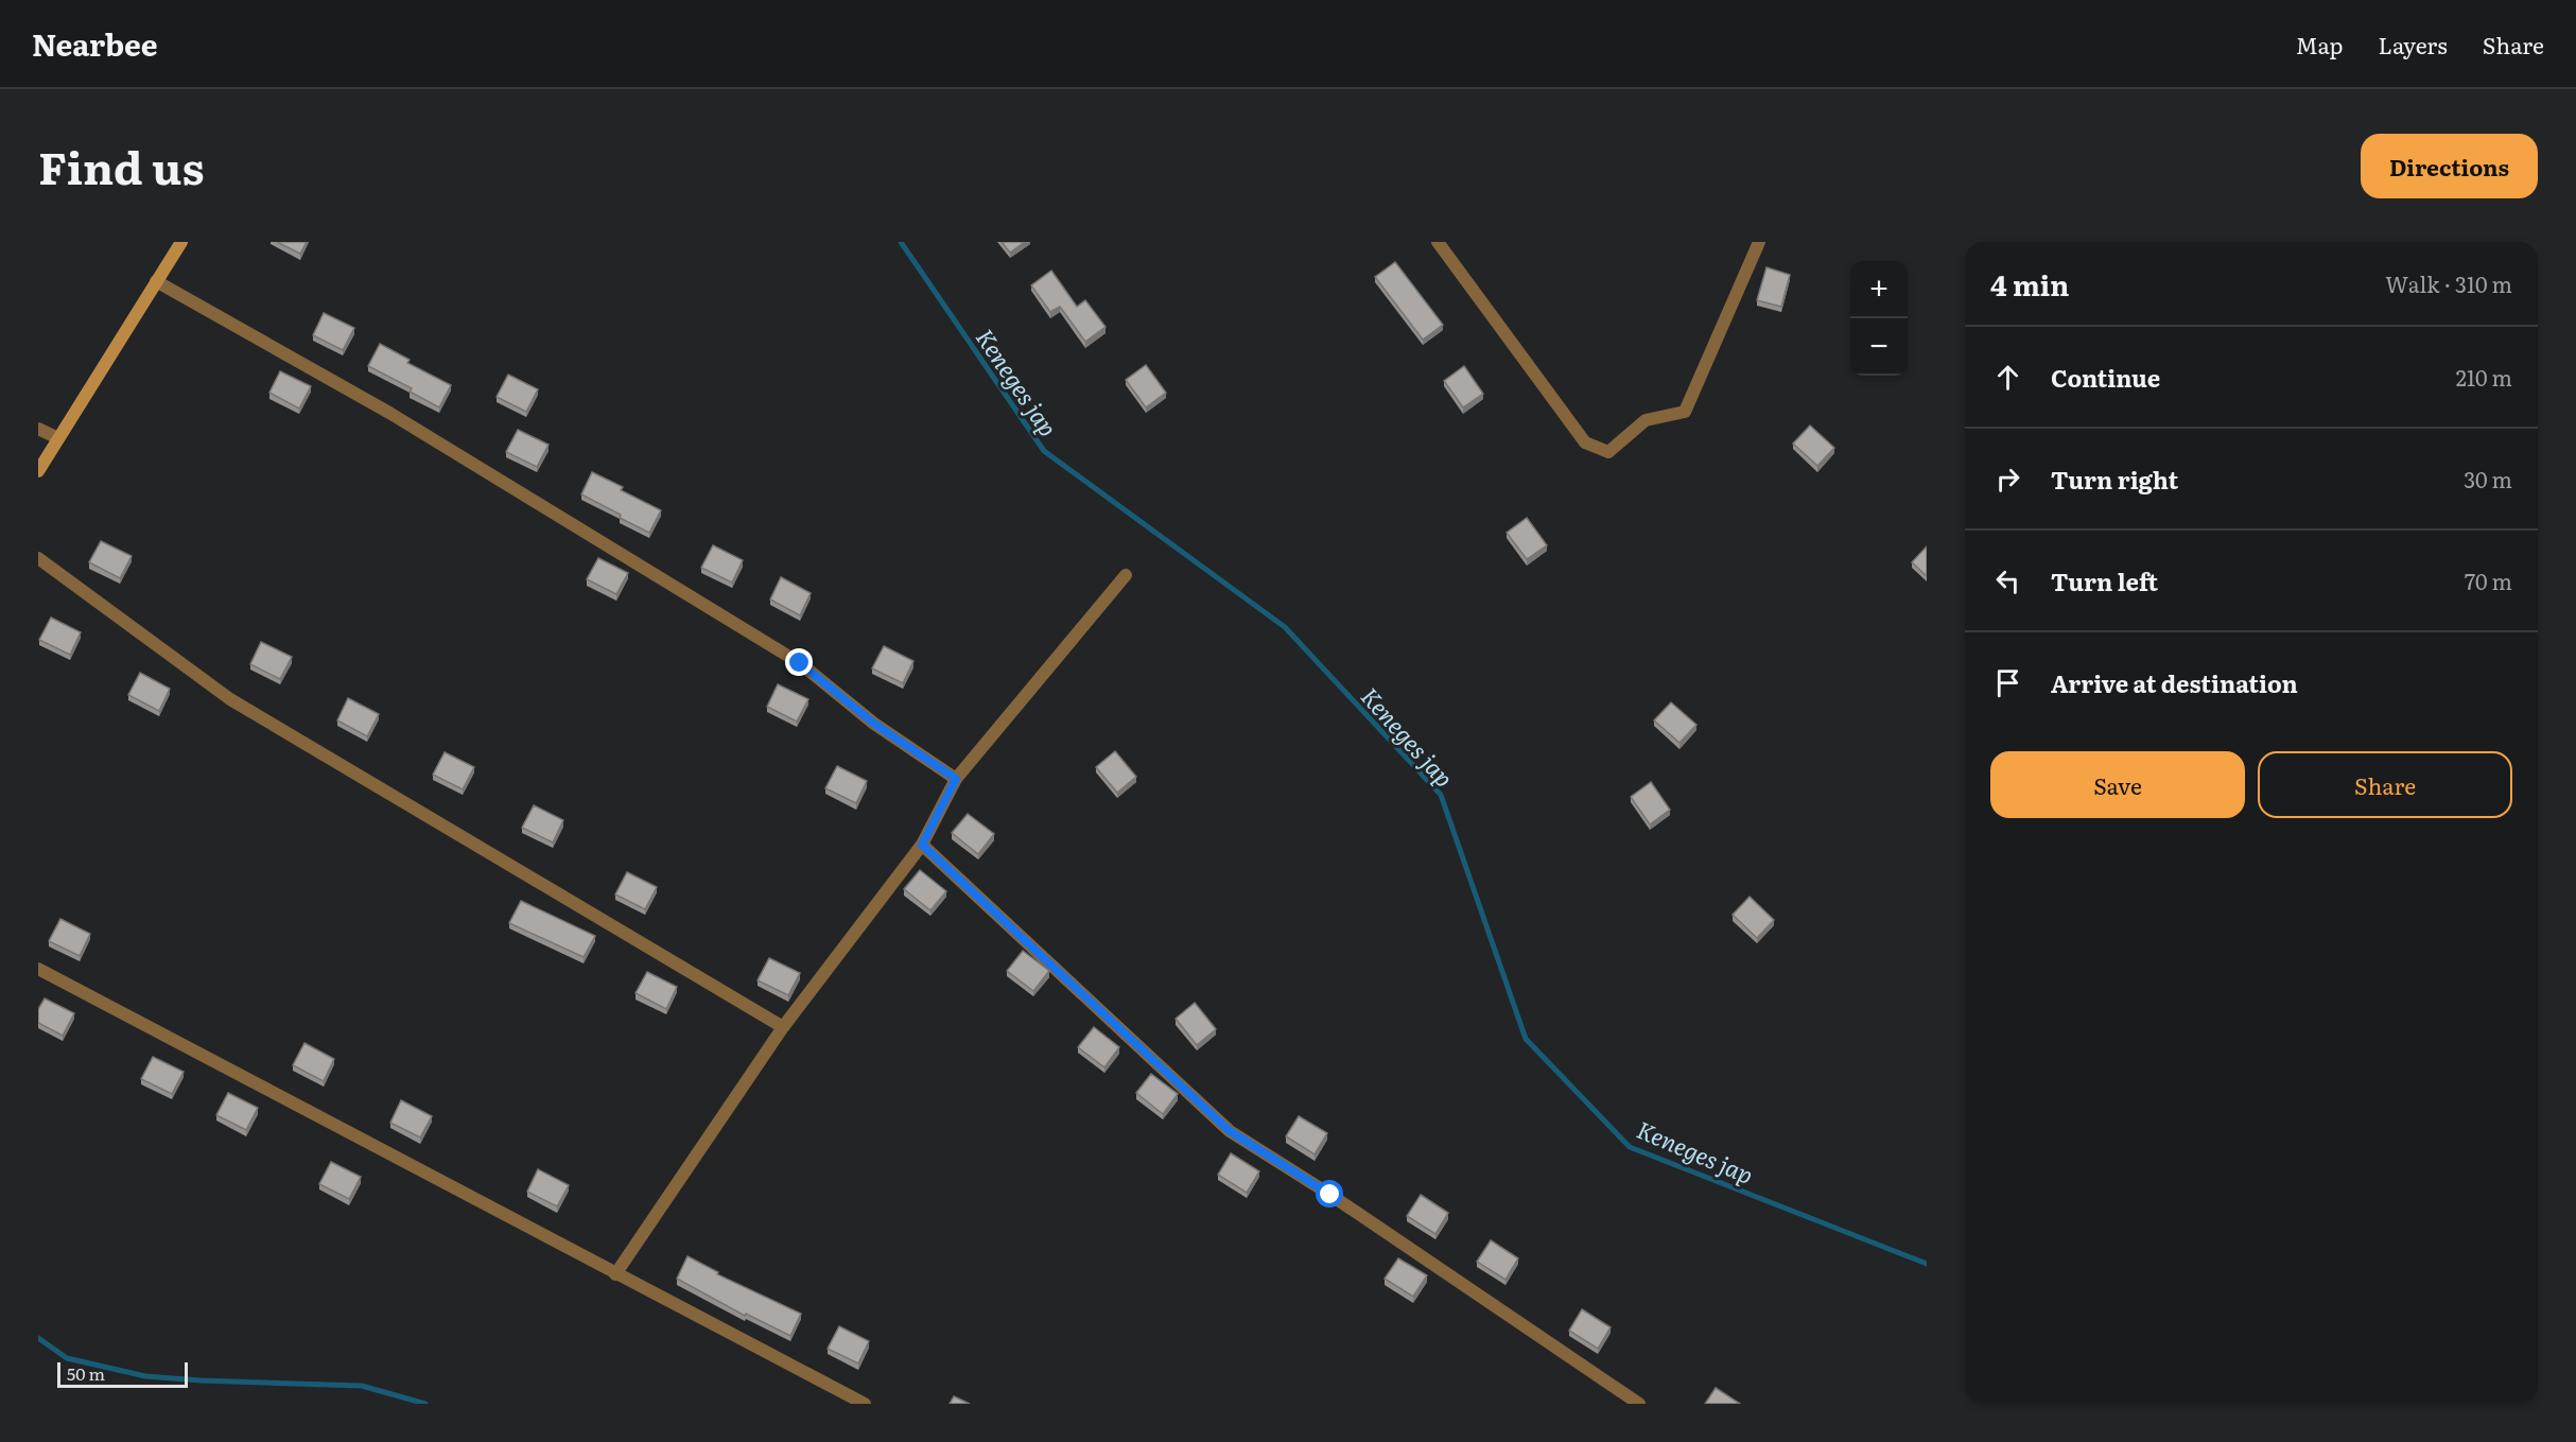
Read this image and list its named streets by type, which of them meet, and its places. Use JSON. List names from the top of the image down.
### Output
{
  "water": ["Keneges jap"],
  "scale_bar": "50 m",
  "page": {
    "header": "Nearbee",
    "nav": ["Map", "Layers", "Share"],
    "title": "Find us",
    "buttons": [
      "Directions",
      ["Save", "Share"]
    ],
    "heading": ["4 min", "Walk · 310 m"],
    "map_buttons": ["+", "−"],
    "list": [
      ["Continue", "210 m"],
      ["Turn right", "30 m"],
      ["Turn left", "70 m"],
      "Arrive at destination"
    ],
    "scale": "50 m"
  }
}
